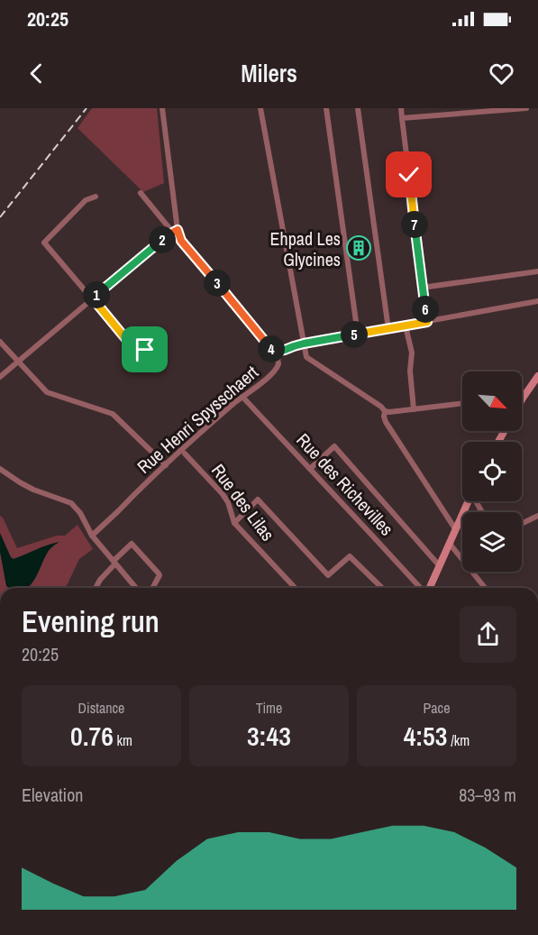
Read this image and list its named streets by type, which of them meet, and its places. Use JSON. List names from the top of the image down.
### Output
{
  "streets": {
    "street": ["Rue Henri Spysschaert", "Rue des Richevilles", "Rue des Lilas"]
  },
  "crossings": [
    ["Rue Henri Spysschaert", "Rue des Richevilles"]
  ],
  "places": {
    "building": ["Ehpad Les Glycines"]
  },
  "north": "bottom right",
  "page": {
    "status": "20:25",
    "header": "Milers",
    "pins": [
      "7",
      "2",
      "3",
      "1",
      "6",
      "5",
      "4"
    ],
    "heading": ["Evening run", "20:25"],
    "stats": [
      ["Distance", "0.76 km"],
      ["Time", "3:43"],
      ["Pace", "4:53 /km"]
    ],
    "chart": ["Elevation", "83–93 m"]
  }
}
